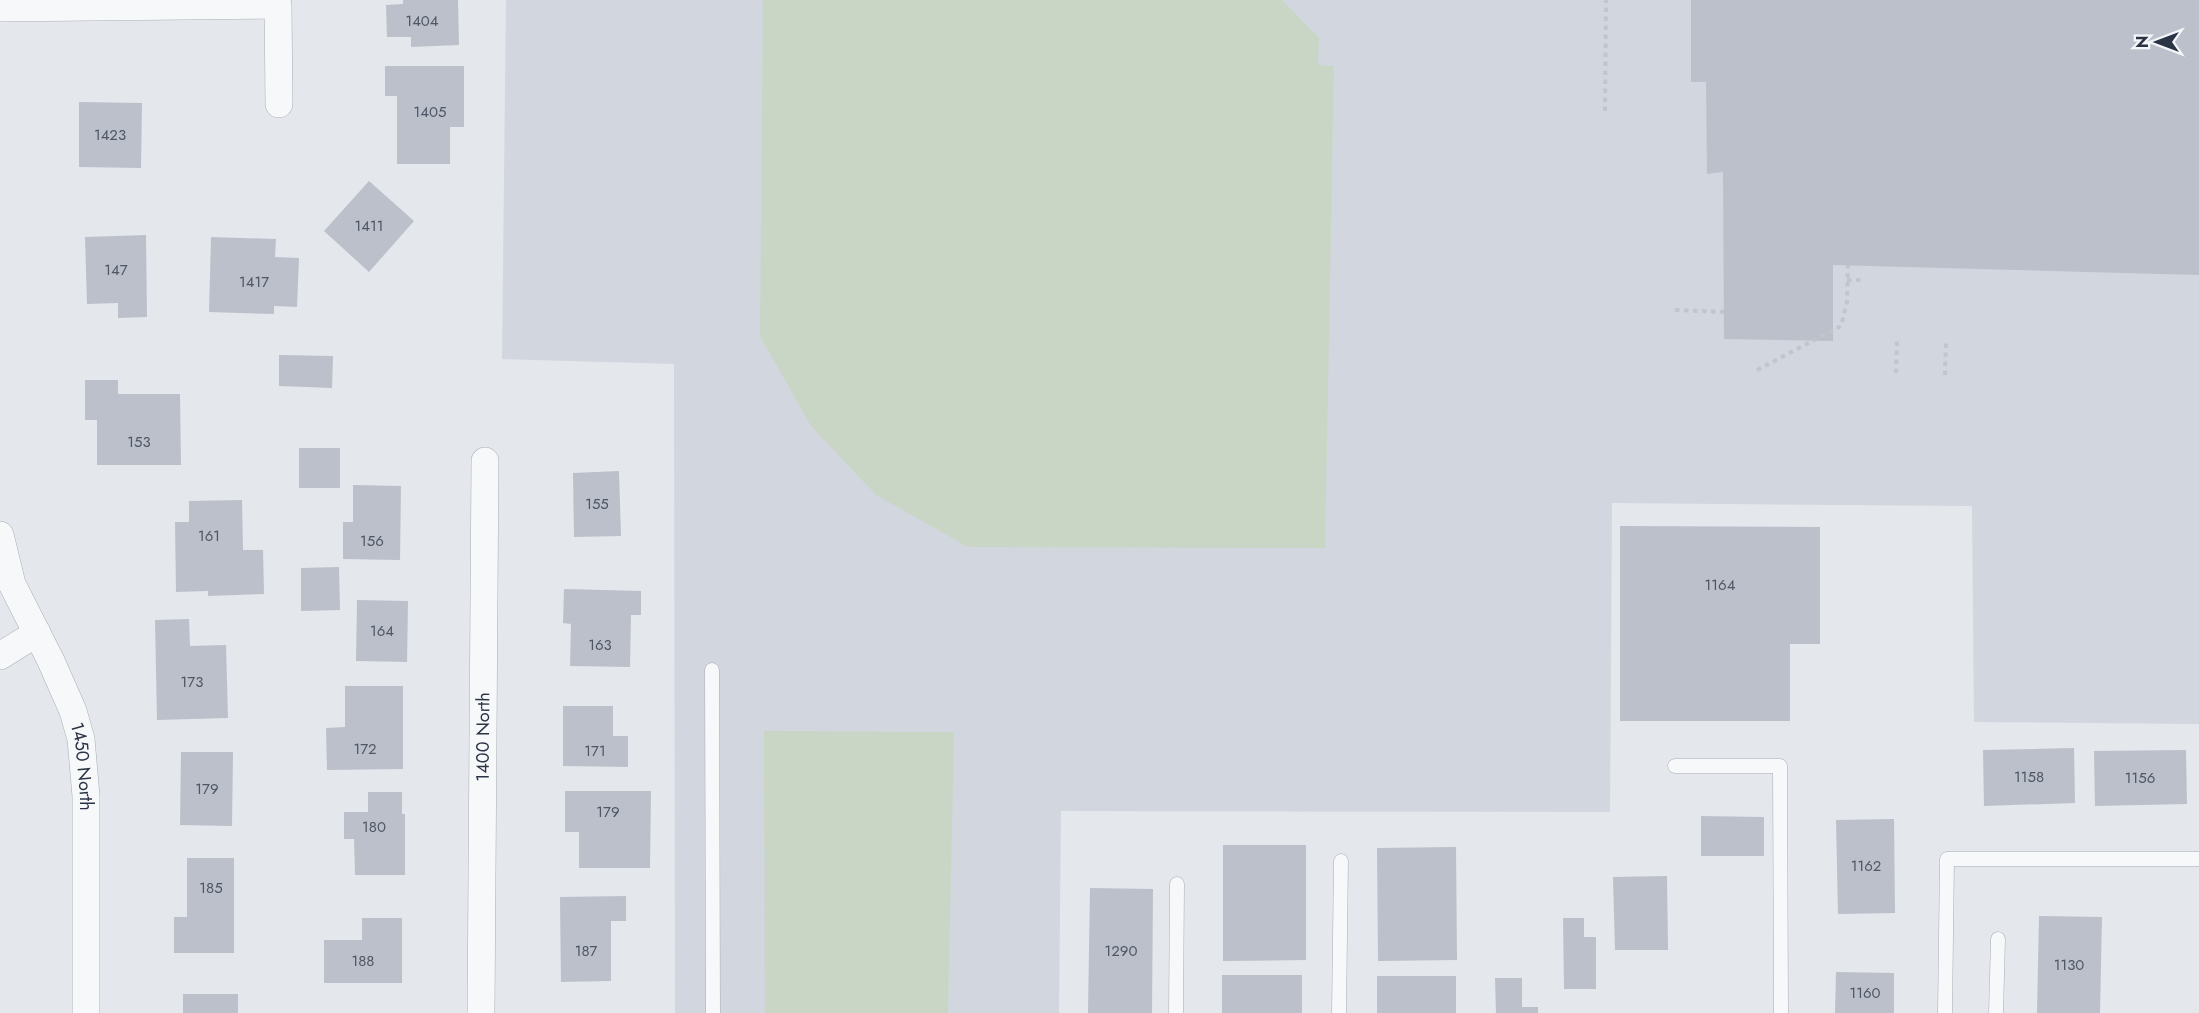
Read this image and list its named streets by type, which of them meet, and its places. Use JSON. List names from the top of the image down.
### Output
{
  "streets": {
    "street": ["1400 North", "1450 North"]
  },
  "house_numbers": [
    "1404",
    "1405",
    "1423",
    "1411",
    "147",
    "1417",
    "153",
    "155",
    "161",
    "156",
    "1164",
    "164",
    "163",
    "173",
    "172",
    "171",
    "1158",
    "1156",
    "179",
    "179",
    "180",
    "1162",
    "185",
    "187",
    "1290",
    "188",
    "1130",
    "1160"
  ],
  "north": "left"
}
